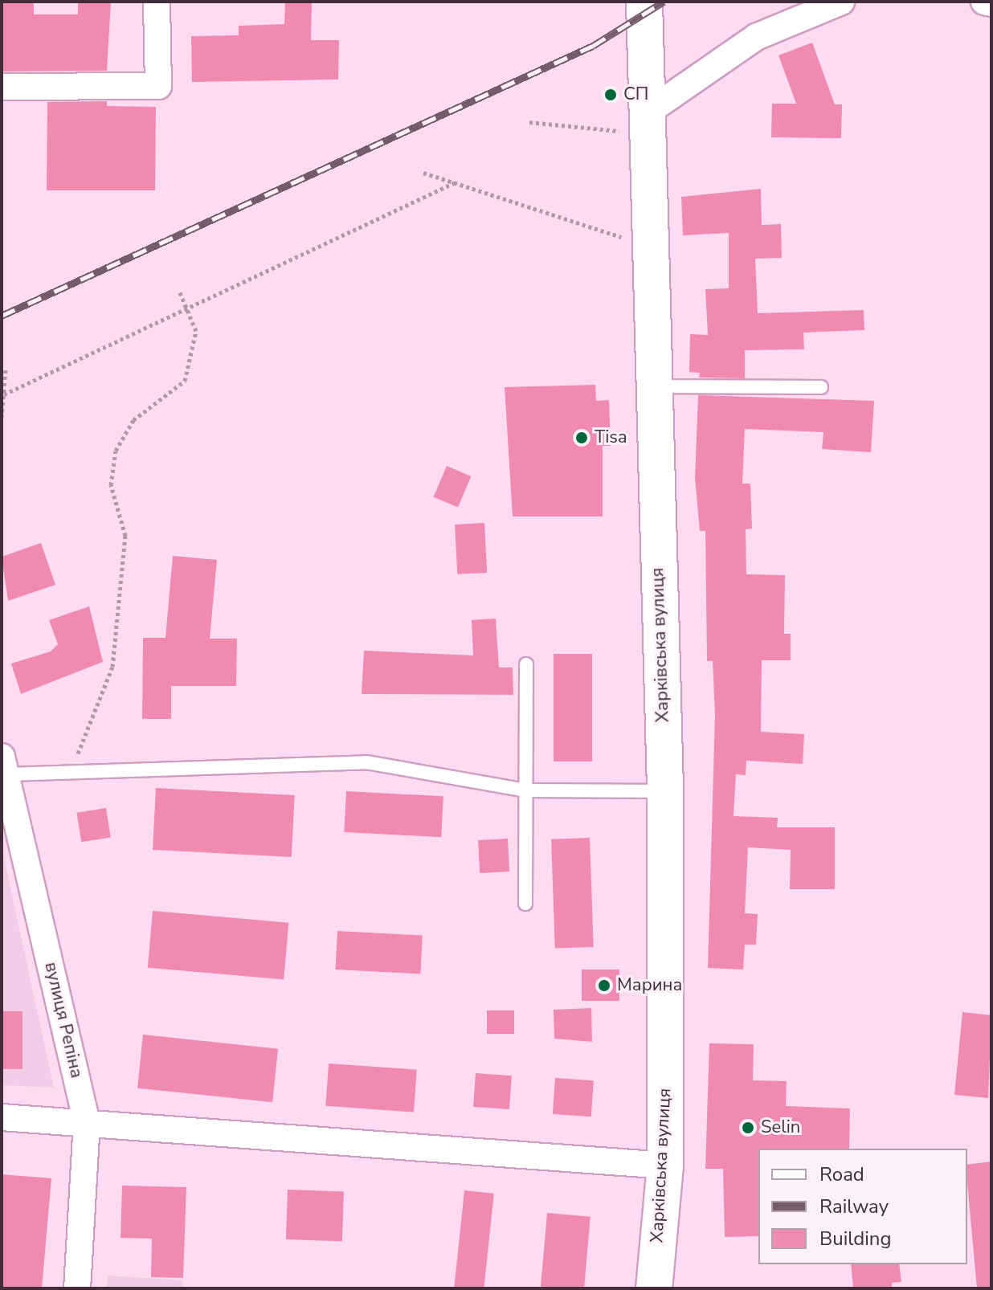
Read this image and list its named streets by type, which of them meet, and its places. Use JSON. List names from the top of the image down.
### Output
{
  "streets": {
    "street": ["Харківська вулиця", "вулиця Репіна"]
  },
  "places": [
    "СП",
    "Tisa",
    "Марина",
    "Selin"
  ],
  "legend": ["Road", "Railway", "Building"]
}
